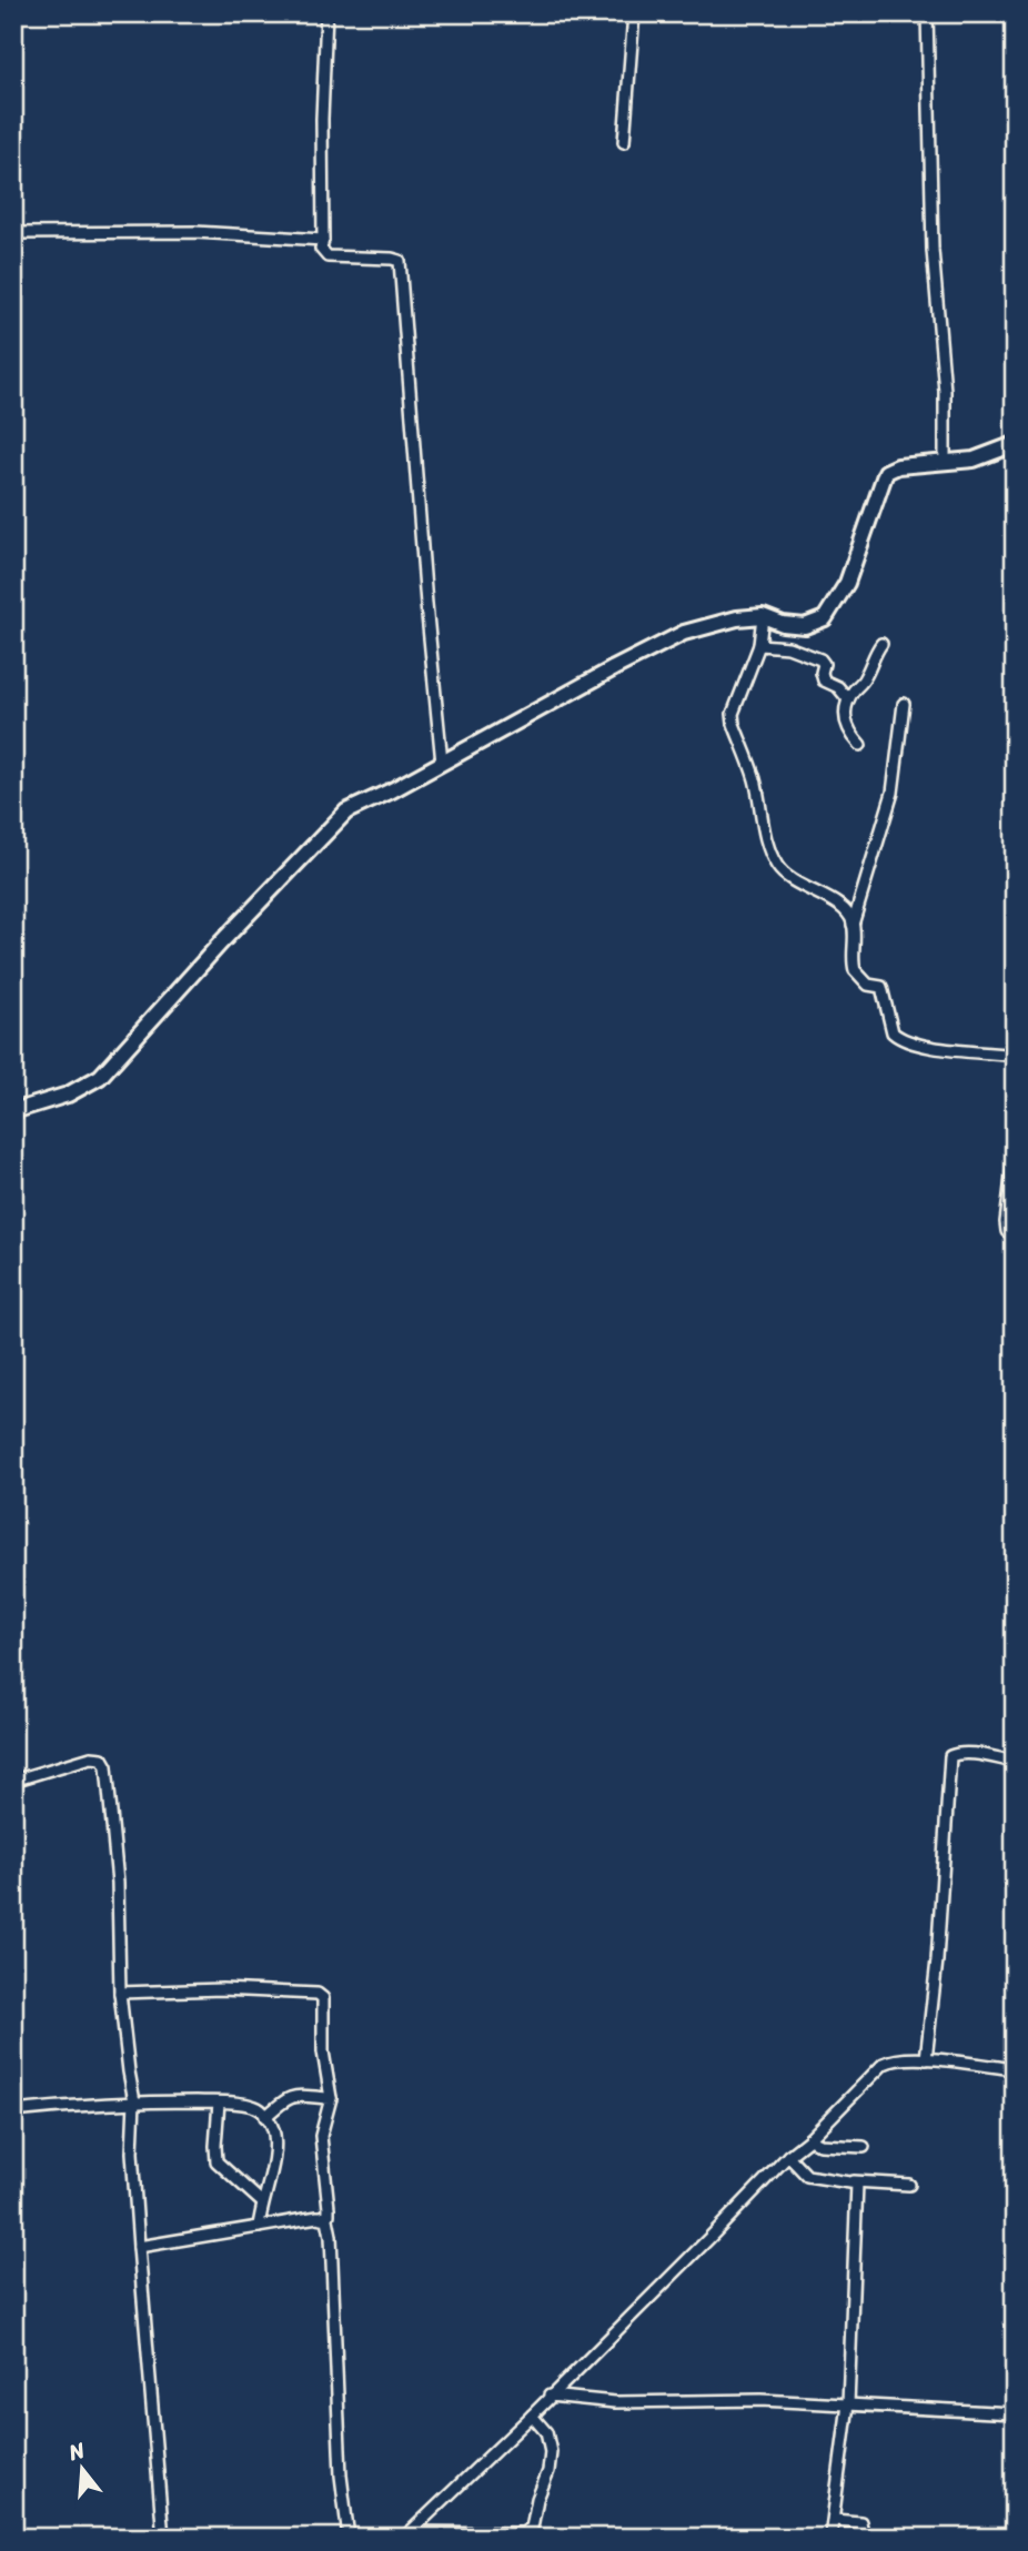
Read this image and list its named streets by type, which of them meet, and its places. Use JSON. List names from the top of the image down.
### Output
{
  "north": "top"
}
